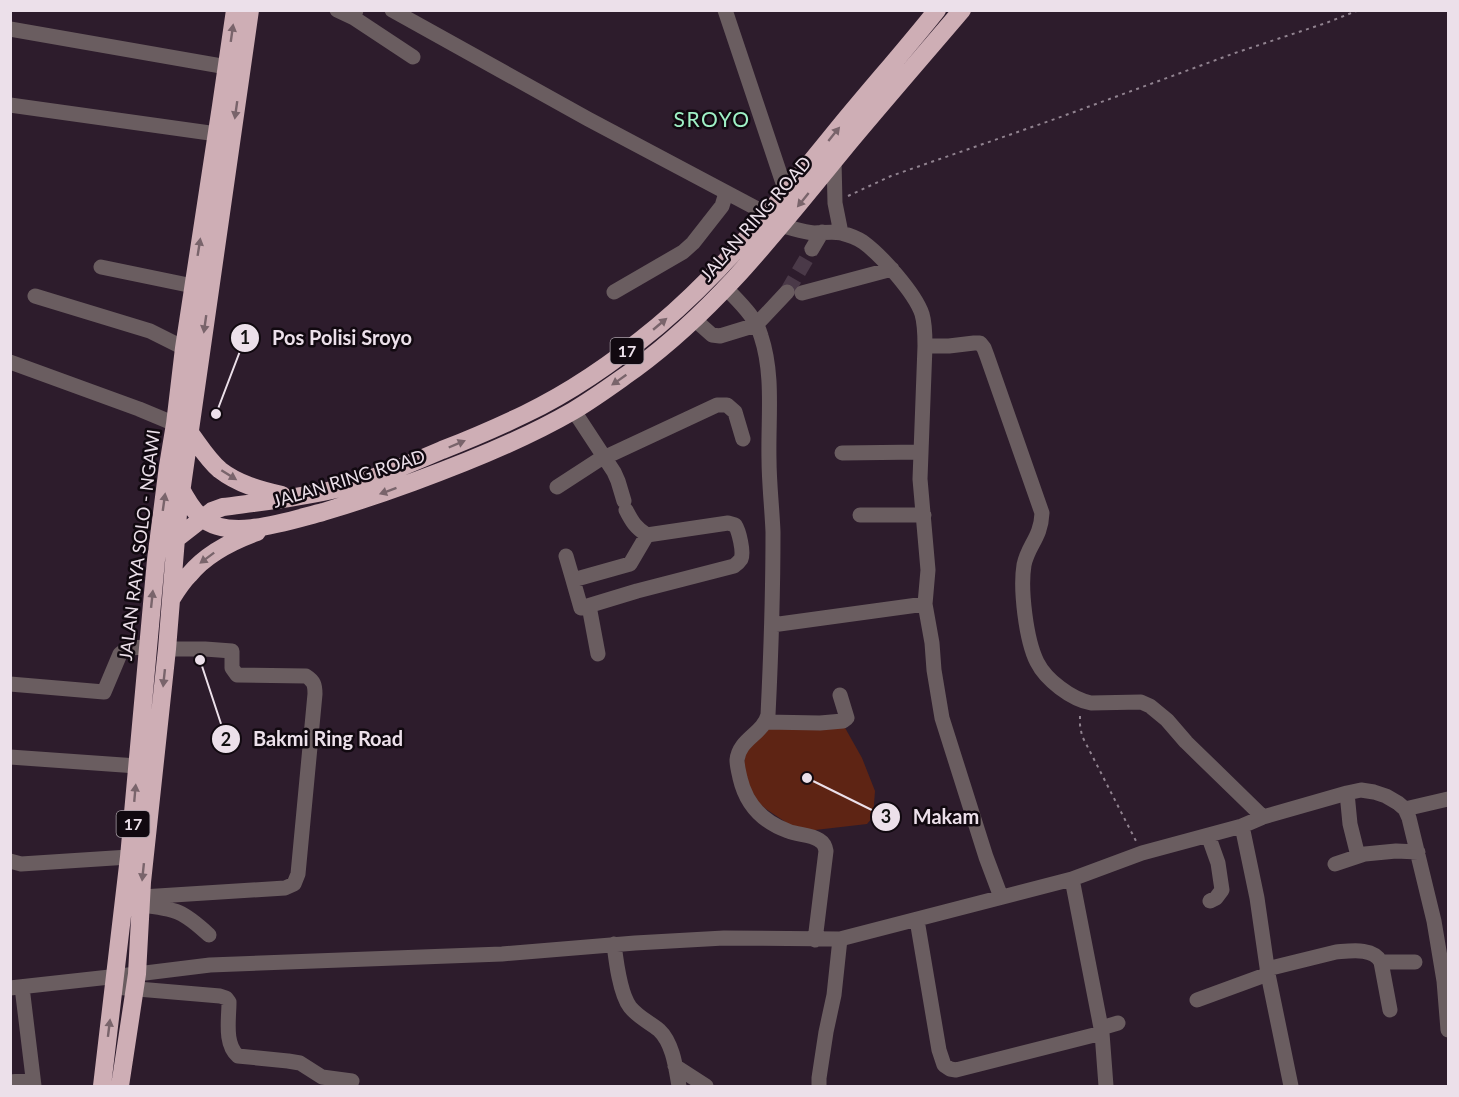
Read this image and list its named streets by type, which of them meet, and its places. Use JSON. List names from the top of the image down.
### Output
{
  "streets": {
    "highway": ["JALAN RING ROAD", "17", "JALAN RAYA SOLO - NGAWI"]
  },
  "crossings": [
    ["JALAN RING ROAD", "17"],
    ["17", "JALAN RAYA SOLO - NGAWI"]
  ],
  "districts": ["SROYO"],
  "places": ["Pos Polisi Sroyo", "Bakmi Ring Road", "Makam"]
}
